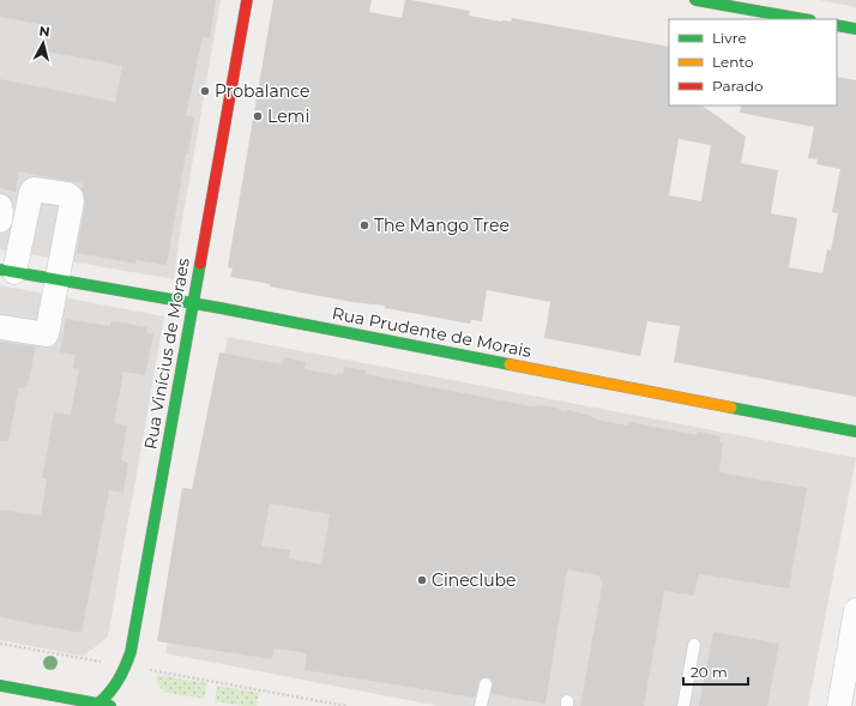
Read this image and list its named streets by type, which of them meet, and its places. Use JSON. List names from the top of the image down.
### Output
{
  "streets": {
    "main road": ["Rua Prudente de Morais", "Rua Vinícius de Moraes"]
  },
  "crossings": [
    ["Rua Prudente de Morais", "Rua Vinícius de Moraes"]
  ],
  "places": [
    "Probalance",
    "Lemi",
    "The Mango Tree",
    "Cineclube"
  ],
  "legend": ["Livre", "Lento", "Parado"],
  "scale_bar": "20 m",
  "north": "top"
}
